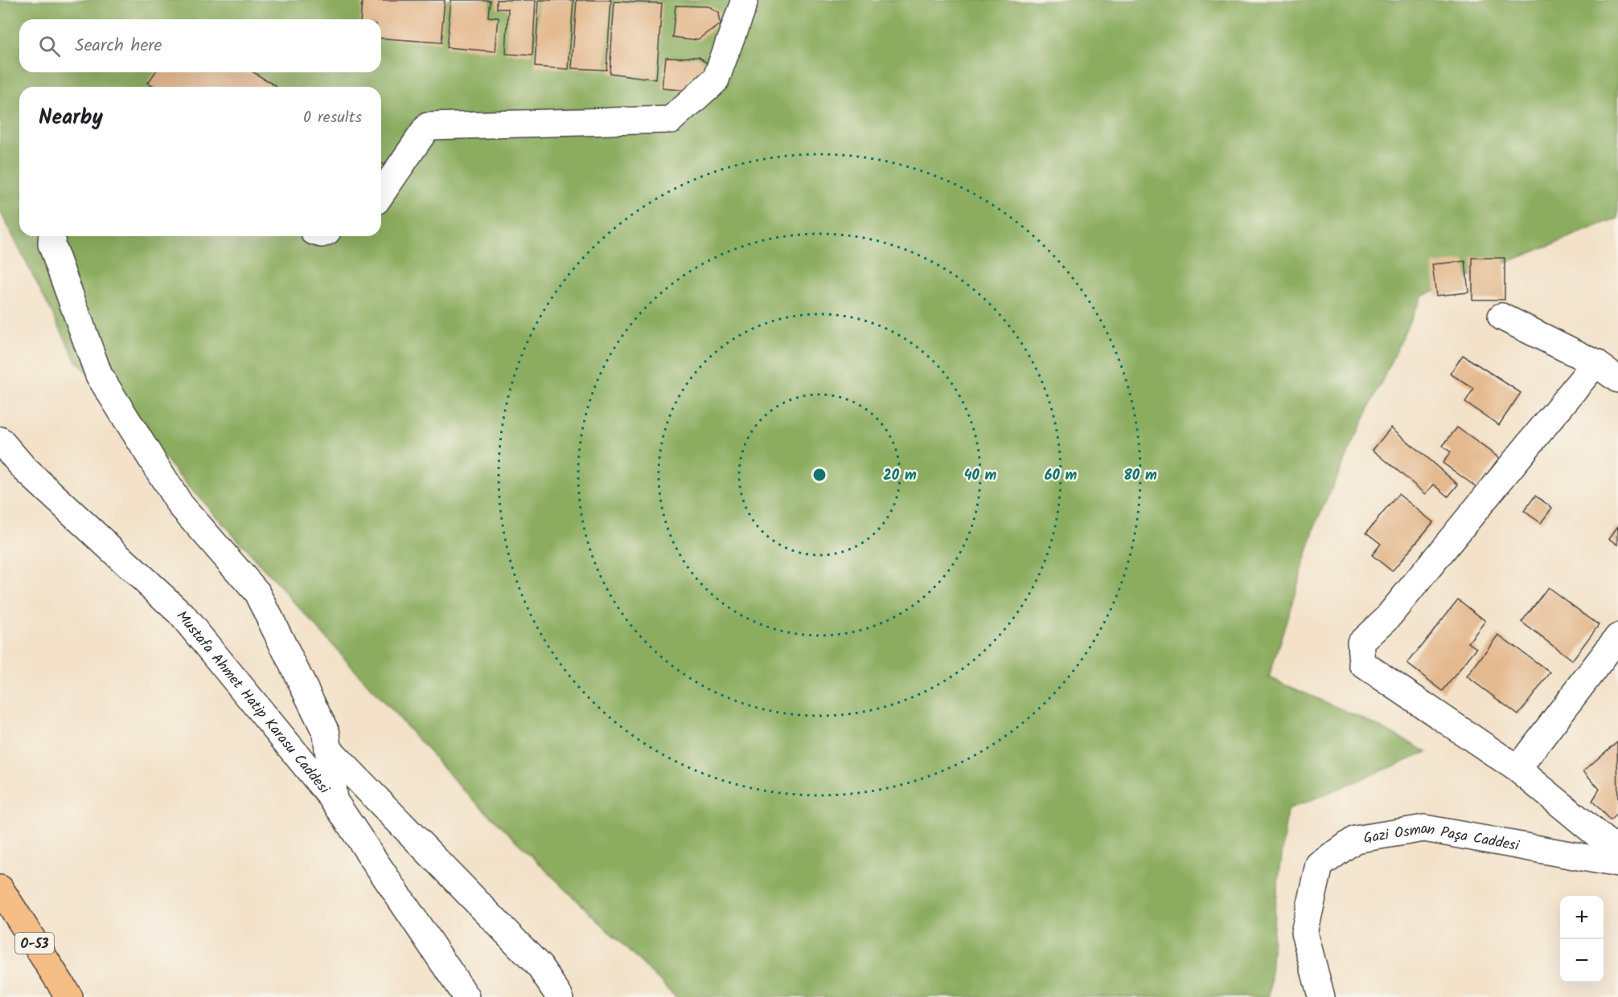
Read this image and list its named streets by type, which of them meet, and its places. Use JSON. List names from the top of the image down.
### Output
{
  "streets": {
    "highway": ["O-53"],
    "street": ["Mustafa Ahmet Hatip Karasu Caddesi", "Gazi Osman Paşa Caddesi"]
  },
  "page": {
    "search": "Search here",
    "heading": ["Nearby", "0 results"],
    "map_buttons": ["+", "−"]
  },
  "rings": [
    "20 m",
    "40 m",
    "60 m",
    "80 m"
  ]
}
